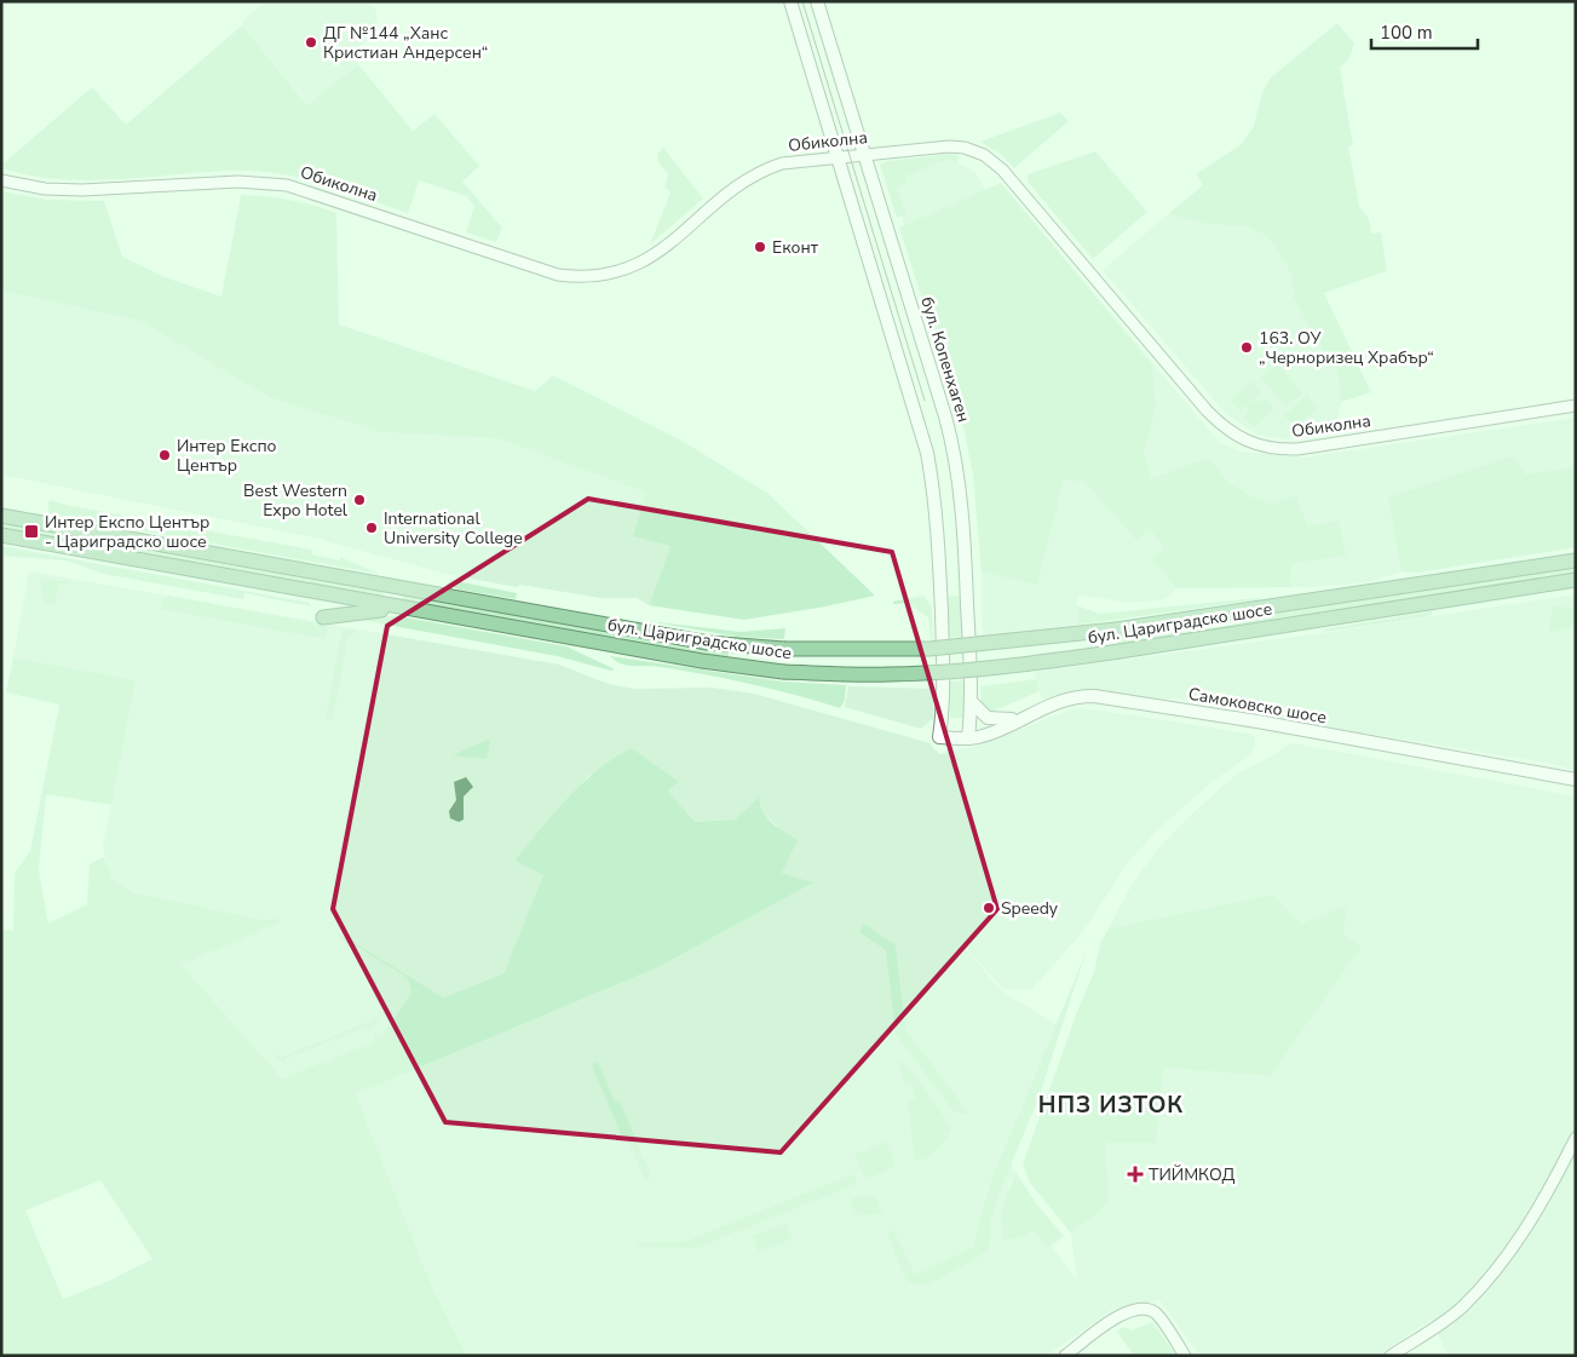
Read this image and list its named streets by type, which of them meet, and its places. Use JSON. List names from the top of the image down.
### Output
{
  "streets": {
    "highway": ["бул. Цариградско шосе"],
    "main road": ["бул. Копенхаген", "Самоковско шосе"],
    "street": ["Обиколна"]
  },
  "crossings": [
    ["Обиколна", "бул. Копенхаген"],
    ["Обиколна", "Самоковско шосе"],
    ["бул. Копенхаген", "Самоковско шосе"]
  ],
  "districts": ["НПЗ ИЗТОК"],
  "places": {
    "other": [
      "ДГ №144 „Ханс Кристиан Андерсен“",
      "Еконт",
      "163. ОУ „Черноризец Храбър“",
      "Интер Експо Център",
      "Best Western Expo Hotel",
      "International University College",
      "Speedy"
    ],
    "transit": ["Интер Експо Център - Цариградско шосе"],
    "health": ["ТИЙМКОД"]
  },
  "scale_bar": "100 m"
}
